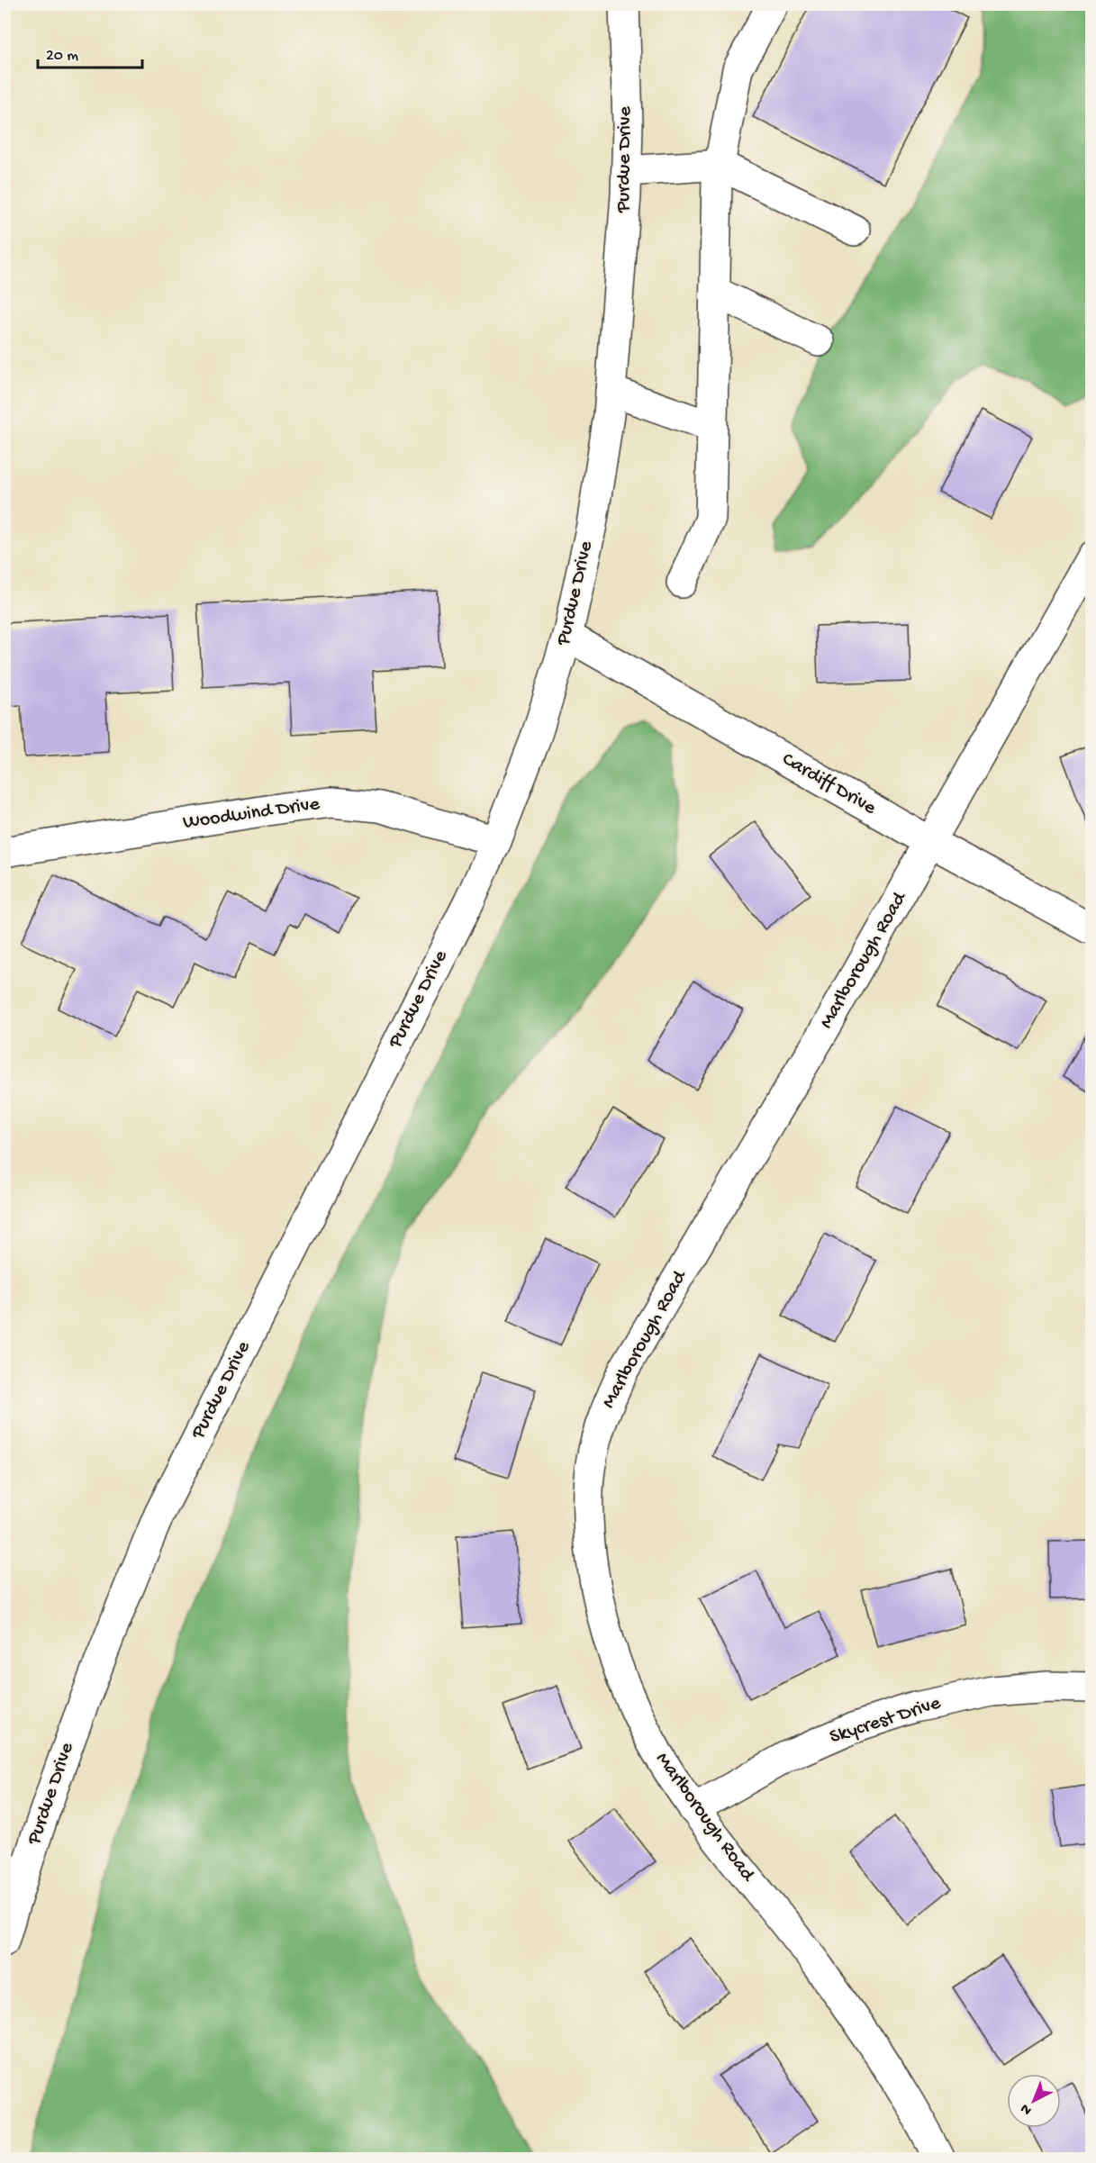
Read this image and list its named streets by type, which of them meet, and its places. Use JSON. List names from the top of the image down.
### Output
{
  "streets": {
    "street": [
      "Purdue Drive",
      "Cardiff Drive",
      "Woodwind Drive",
      "Marlborough Road",
      "Skycrest Drive"
    ]
  },
  "crossings": [
    ["Purdue Drive", "Cardiff Drive"],
    ["Purdue Drive", "Woodwind Drive"],
    ["Cardiff Drive", "Marlborough Road"],
    ["Marlborough Road", "Skycrest Drive"]
  ],
  "scale_bar": "20 m",
  "north": "bottom left"
}
